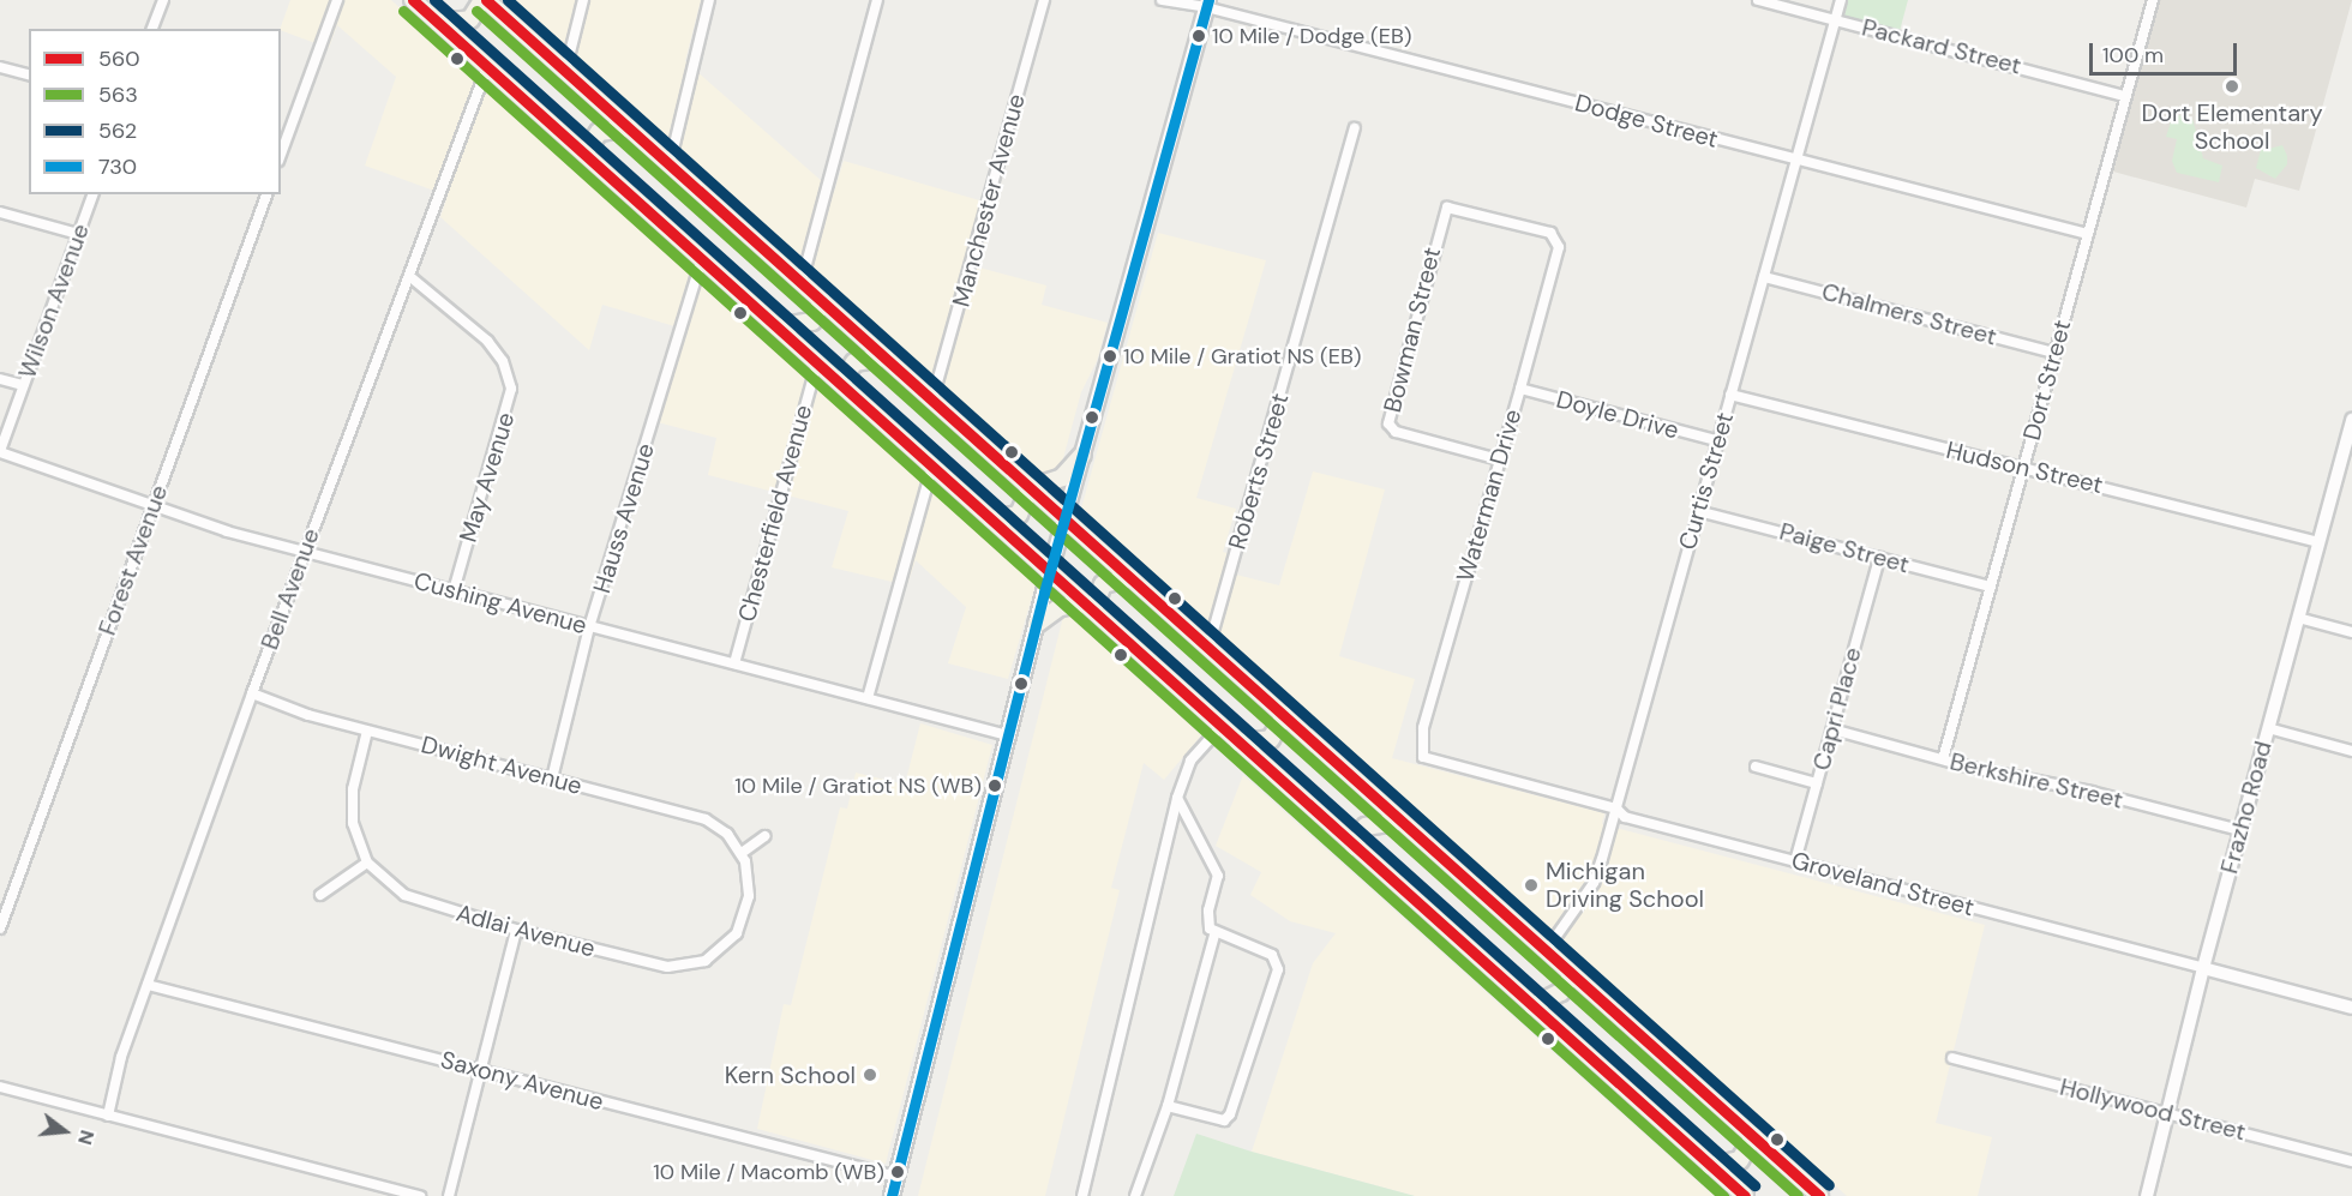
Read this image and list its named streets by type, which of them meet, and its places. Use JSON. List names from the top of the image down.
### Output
{
  "streets": {
    "street": [
      "Packard Street",
      "Dodge Street",
      "Manchester Avenue",
      "Wilson Avenue",
      "Chalmers Street",
      "Bowman Street",
      "Dort Street",
      "Doyle Drive",
      "Hudson Street",
      "Roberts Street",
      "May Avenue",
      "Curtis Street",
      "Waterman Drive",
      "Chesterfield Avenue",
      "Hauss Avenue",
      "Paige Street",
      "Forest Avenue",
      "Bell Avenue",
      "Cushing Avenue",
      "Capri Place",
      "Dwight Avenue",
      "Berkshire Street",
      "Frazho Road",
      "Groveland Street",
      "Adlai Avenue",
      "Saxony Avenue",
      "Hollywood Street"
    ]
  },
  "crossings": [
    ["Packard Street", "Dort Street"],
    ["Packard Street", "Curtis Street"],
    ["Dodge Street", "Dort Street"],
    ["Dodge Street", "Curtis Street"],
    ["Wilson Avenue", "Cushing Avenue"],
    ["Chalmers Street", "Dort Street"],
    ["Chalmers Street", "Curtis Street"],
    ["Bowman Street", "Waterman Drive"],
    ["Dort Street", "Hudson Street"],
    ["Dort Street", "Paige Street"],
    ["Dort Street", "Berkshire Street"],
    ["Doyle Drive", "Curtis Street"],
    ["Doyle Drive", "Waterman Drive"],
    ["Hudson Street", "Curtis Street"],
    ["Hudson Street", "Frazho Road"],
    ["May Avenue", "Bell Avenue"],
    ["May Avenue", "Cushing Avenue"],
    ["Curtis Street", "Paige Street"],
    ["Curtis Street", "Groveland Street"],
    ["Waterman Drive", "Groveland Street"],
    ["Chesterfield Avenue", "Cushing Avenue"],
    ["Hauss Avenue", "Cushing Avenue"],
    ["Hauss Avenue", "Dwight Avenue"],
    ["Paige Street", "Capri Place"],
    ["Forest Avenue", "Cushing Avenue"],
    ["Bell Avenue", "Cushing Avenue"],
    ["Bell Avenue", "Dwight Avenue"],
    ["Bell Avenue", "Saxony Avenue"],
    ["Capri Place", "Berkshire Street"],
    ["Capri Place", "Groveland Street"],
    ["Dwight Avenue", "Adlai Avenue"],
    ["Berkshire Street", "Frazho Road"],
    ["Frazho Road", "Groveland Street"],
    ["Frazho Road", "Hollywood Street"]
  ],
  "places": [
    "10 Mile / Dodge (EB)",
    "Dort Elementary School",
    "10 Mile / Gratiot NS (EB)",
    "10 Mile / Gratiot NS (WB)",
    "Michigan Driving School",
    "Kern School",
    "10 Mile / Macomb (WB)"
  ],
  "lines": [
    "transit line 560",
    "transit line 562",
    "transit line 730",
    "transit line 563"
  ],
  "legend": [
    "560",
    "563",
    "562",
    "730"
  ],
  "scale_bar": "100 m",
  "north": "right"
}
